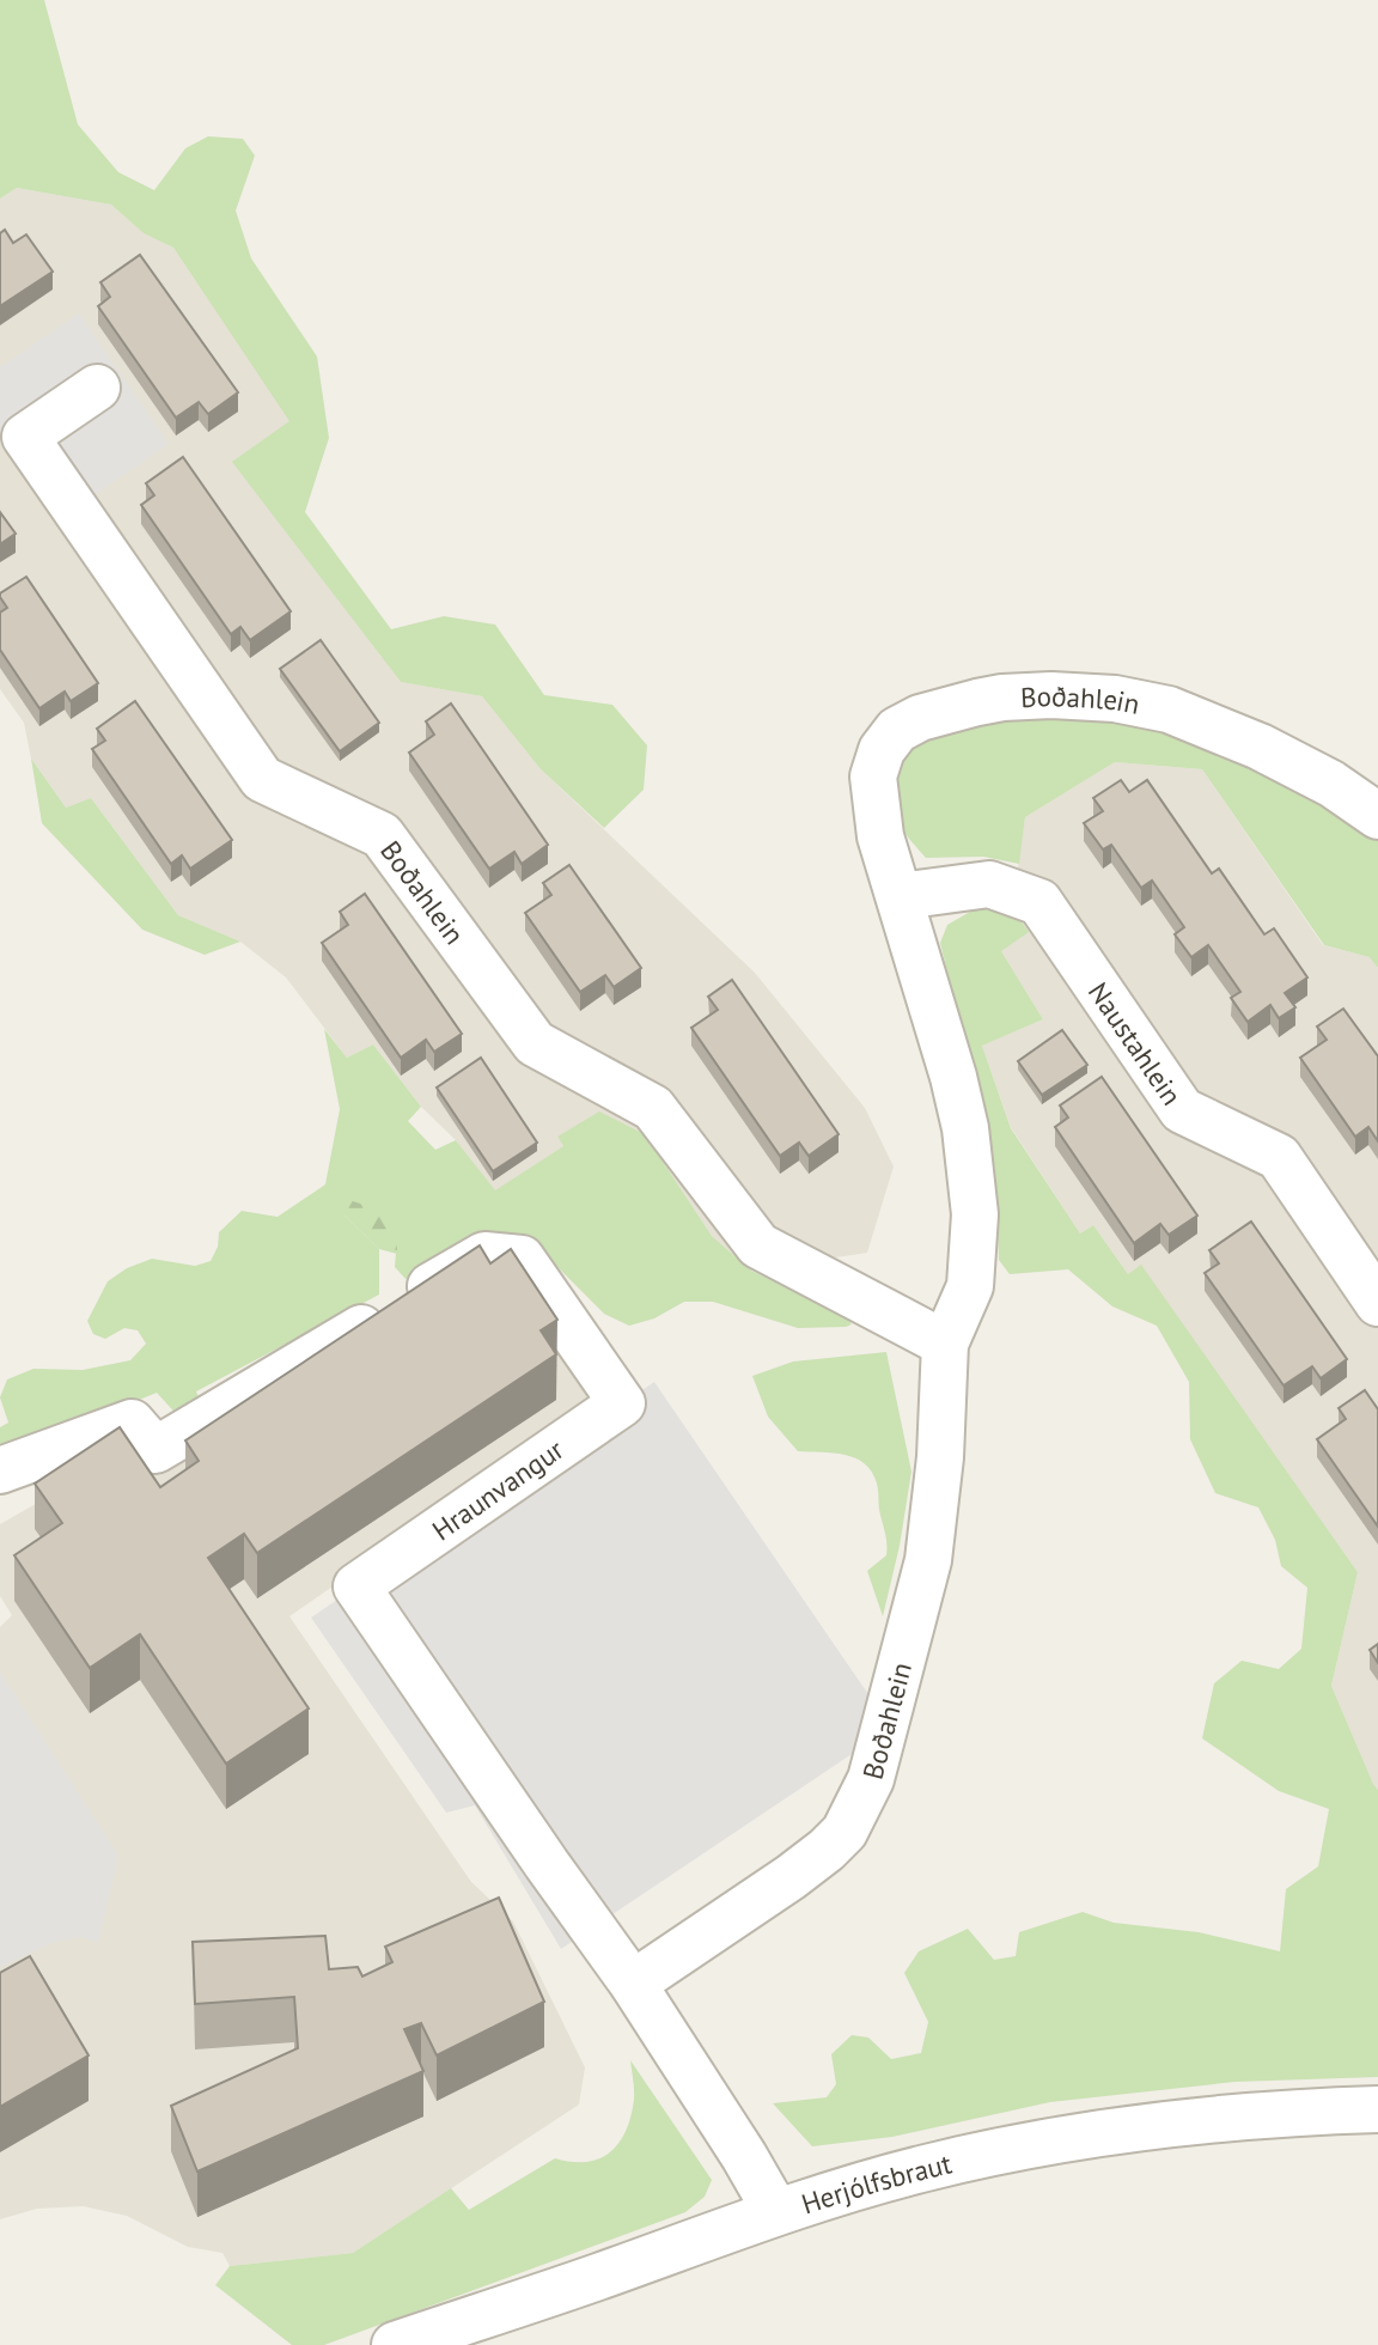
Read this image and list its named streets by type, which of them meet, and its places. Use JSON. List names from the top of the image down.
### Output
{
  "streets": {
    "street": [
      "Boðahlein",
      "Naustahlein",
      "Hraunvangur",
      "Herjólfsbraut"
    ]
  },
  "crossings": [
    ["Boðahlein", "Naustahlein"],
    ["Boðahlein", "Hraunvangur"],
    ["Hraunvangur", "Herjólfsbraut"]
  ]
}
